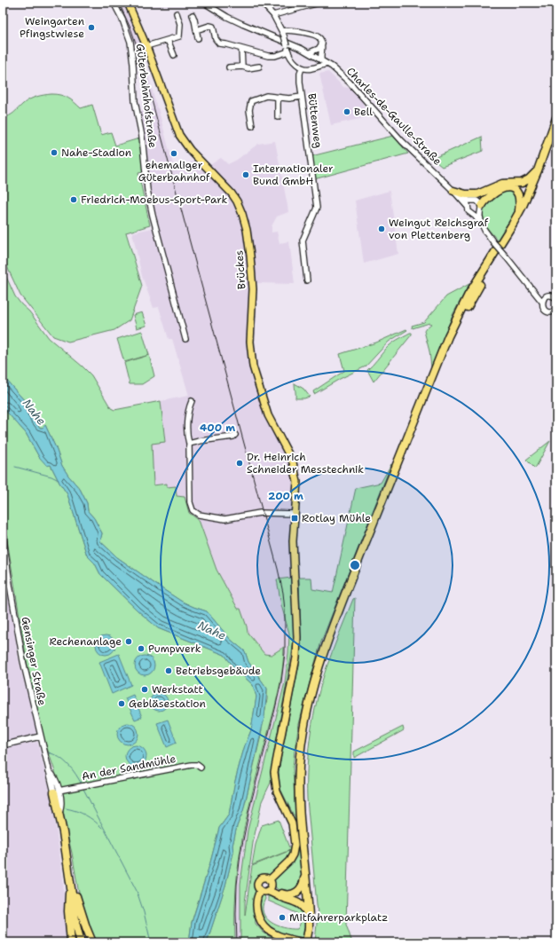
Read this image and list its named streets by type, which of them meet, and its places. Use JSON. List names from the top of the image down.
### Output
{
  "streets": {
    "main road": ["Brückes"],
    "street": [
      "Güterbahnhofstraße",
      "Charles-de-Gaulle-Straße",
      "Büttenweg",
      "Gensinger Straße",
      "An der Sandmühle"
    ]
  },
  "crossings": [
    ["Gensinger Straße", "An der Sandmühle"]
  ],
  "water": ["Nahe"],
  "places": {
    "other": [
      "Weingarten Pfingstwiese",
      "Bell",
      "Nahe-Stadion",
      "ehemaliger Güterbahnhof",
      "Internationaler Bund GmbH",
      "Friedrich-Moebus-Sport-Park",
      "Weingut Reichsgraf von Plettenberg",
      "Dr. Heinrich Schneider Messtechnik",
      "Rechenanlage",
      "Pumpwerk",
      "Betriebsgebäude",
      "Werkstatt",
      "Gebläsestation",
      "Mitfahrerparkplatz"
    ],
    "transit": ["Rotlay Mühle"]
  },
  "rings": ["400 m", "200 m"]
}
